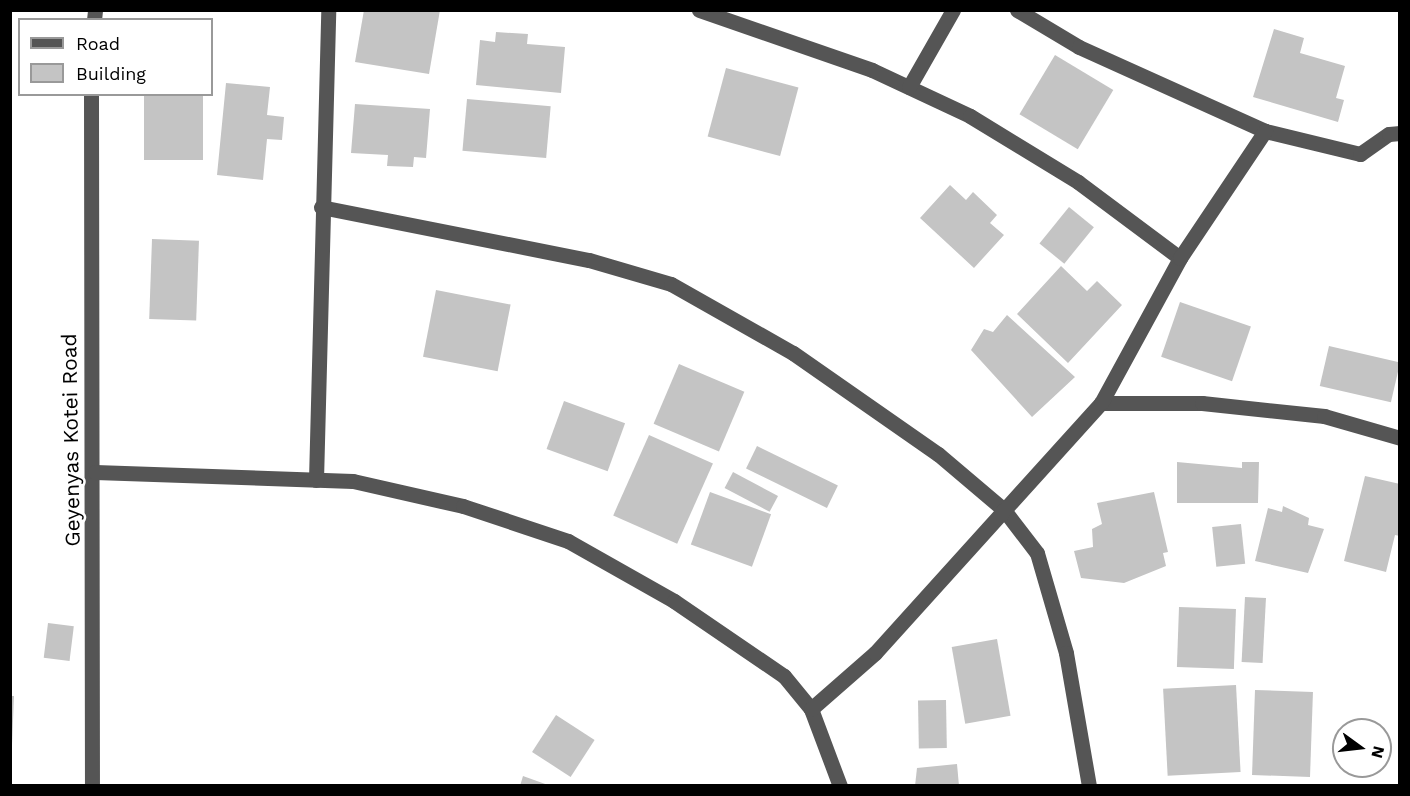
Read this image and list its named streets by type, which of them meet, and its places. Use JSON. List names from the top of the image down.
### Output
{
  "streets": {
    "street": ["Geyenyas Kotei Road"]
  },
  "legend": ["Road", "Building"],
  "north": "right"
}
